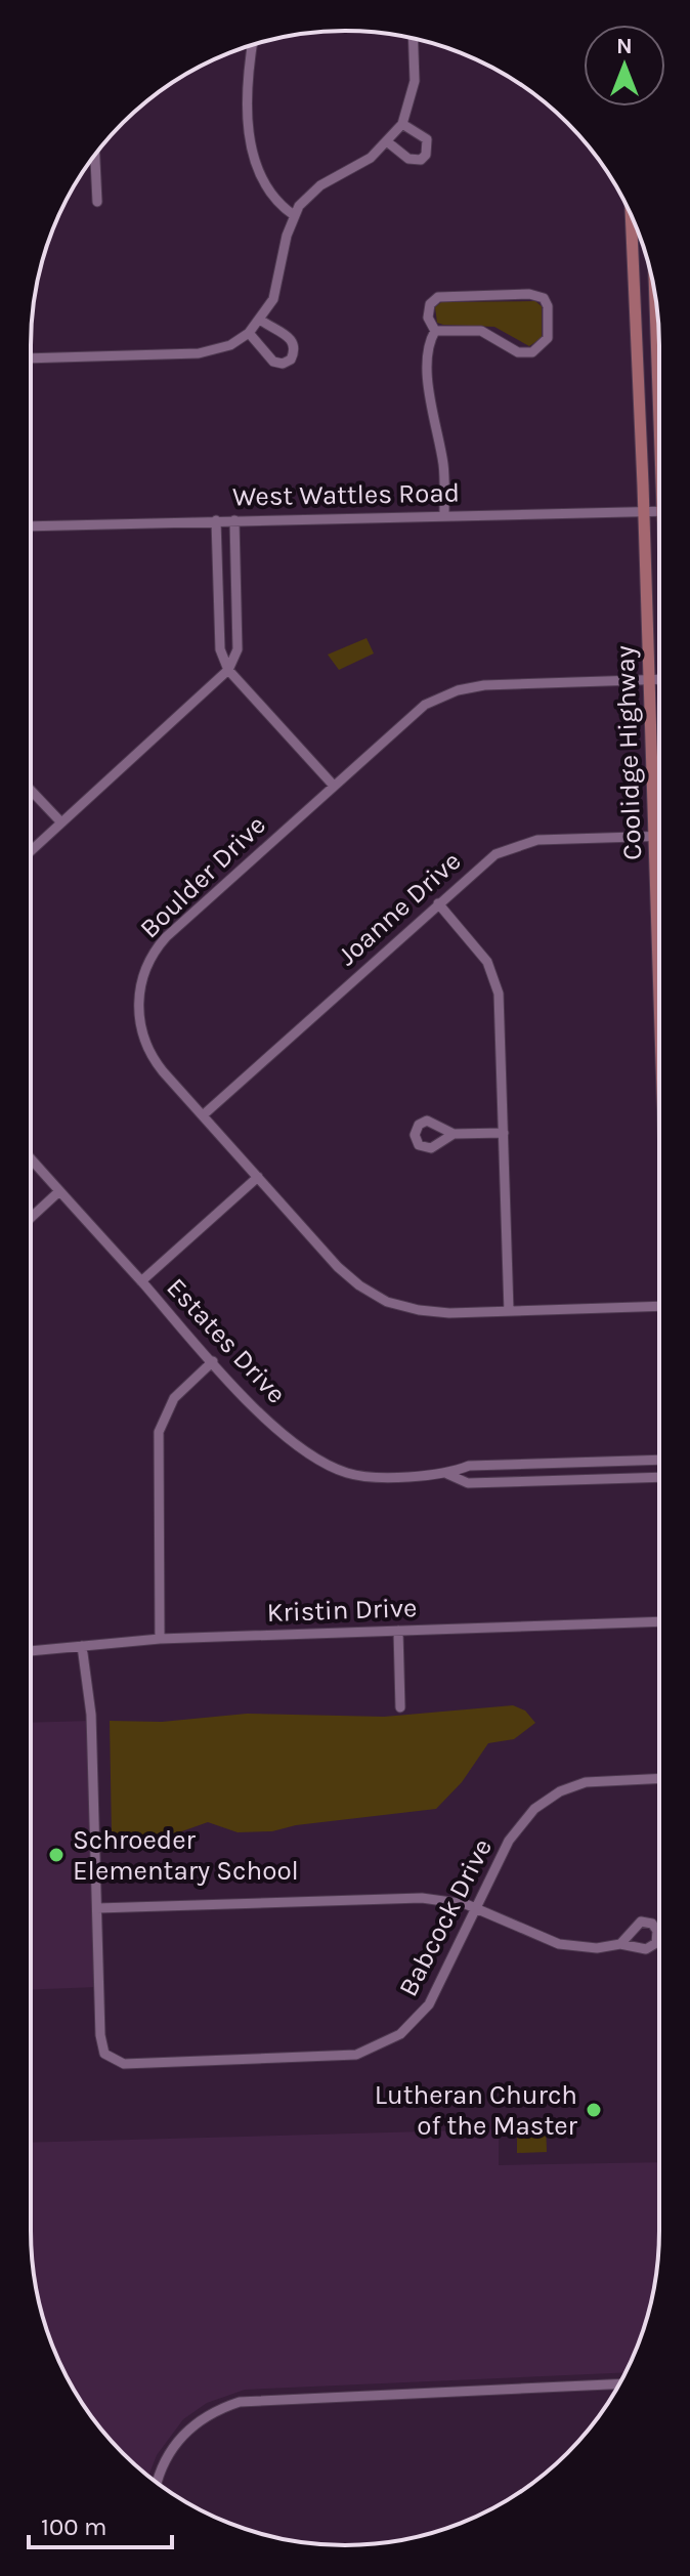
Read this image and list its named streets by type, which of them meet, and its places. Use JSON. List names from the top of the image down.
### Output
{
  "streets": {
    "main road": ["Coolidge Highway"],
    "street": [
      "West Wattles Road",
      "Boulder Drive",
      "Joanne Drive",
      "Estates Drive",
      "Kristin Drive",
      "Babcock Drive"
    ]
  },
  "crossings": [
    ["West Wattles Road", "Coolidge Highway"],
    ["Coolidge Highway", "Boulder Drive"],
    ["Coolidge Highway", "Joanne Drive"],
    ["Boulder Drive", "Joanne Drive"]
  ],
  "places": ["Schroeder Elementary School", "Lutheran Church of the Master"],
  "scale_bar": "100 m",
  "north": "top"
}
